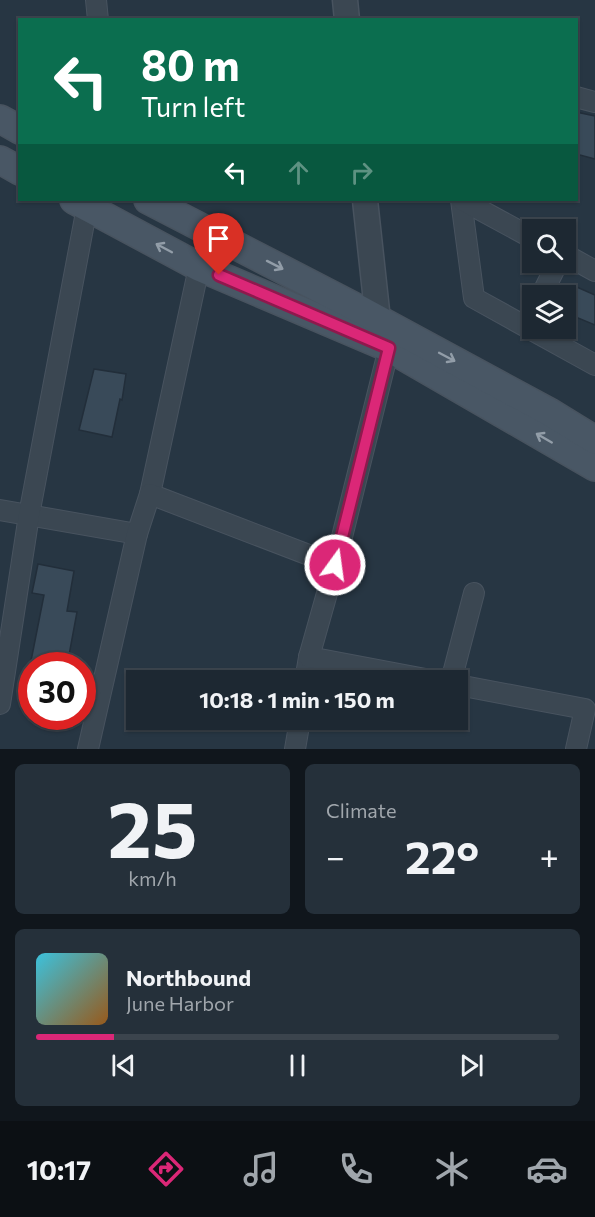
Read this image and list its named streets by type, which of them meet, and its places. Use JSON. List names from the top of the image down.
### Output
{
  "page": {
    "turn": ["80 m", "Turn left"],
    "limit": "30",
    "trip": "10:18 · 1 min · 150 m",
    "tile": [
      ["25", "km/h"],
      "Climate"
    ],
    "heat": ["−", "22°", "+"],
    "song": ["Northbound", "June Harbor"],
    "tabs": "10:17"
  }
}
